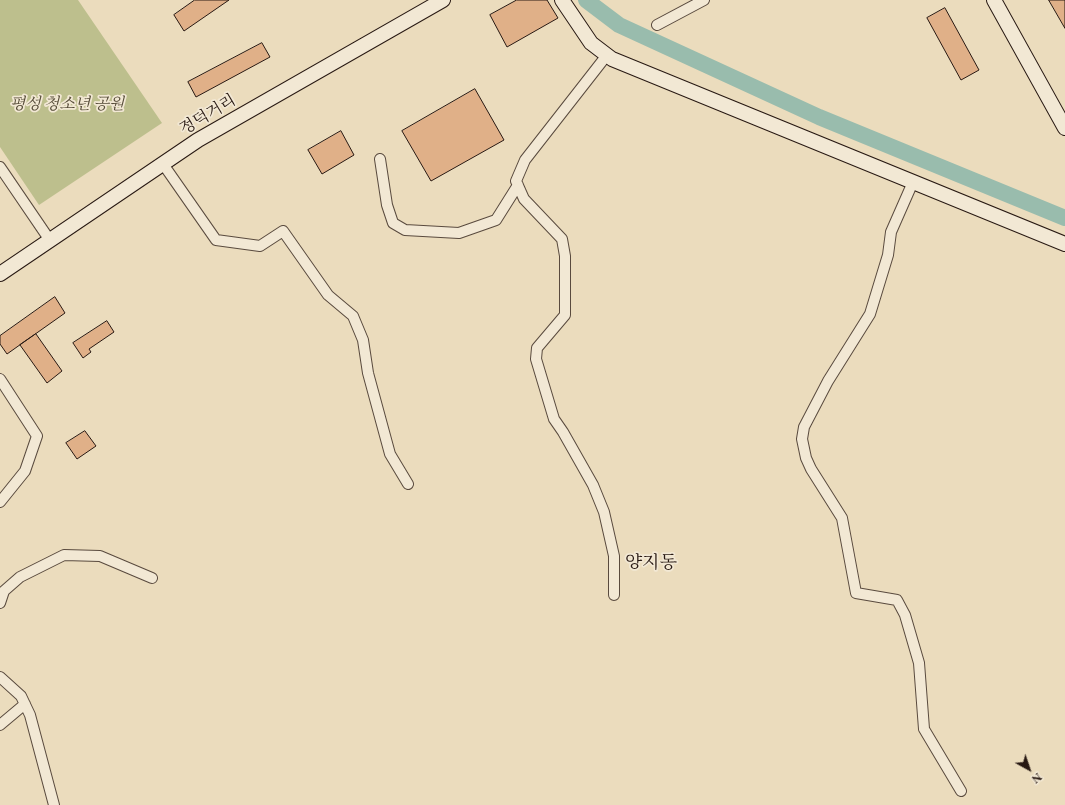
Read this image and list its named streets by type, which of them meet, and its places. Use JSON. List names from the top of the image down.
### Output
{
  "streets": {
    "street": ["정덕거리"]
  },
  "districts": ["양지동"],
  "parks": ["평성 청소년 공원"],
  "north": "bottom right"
}
